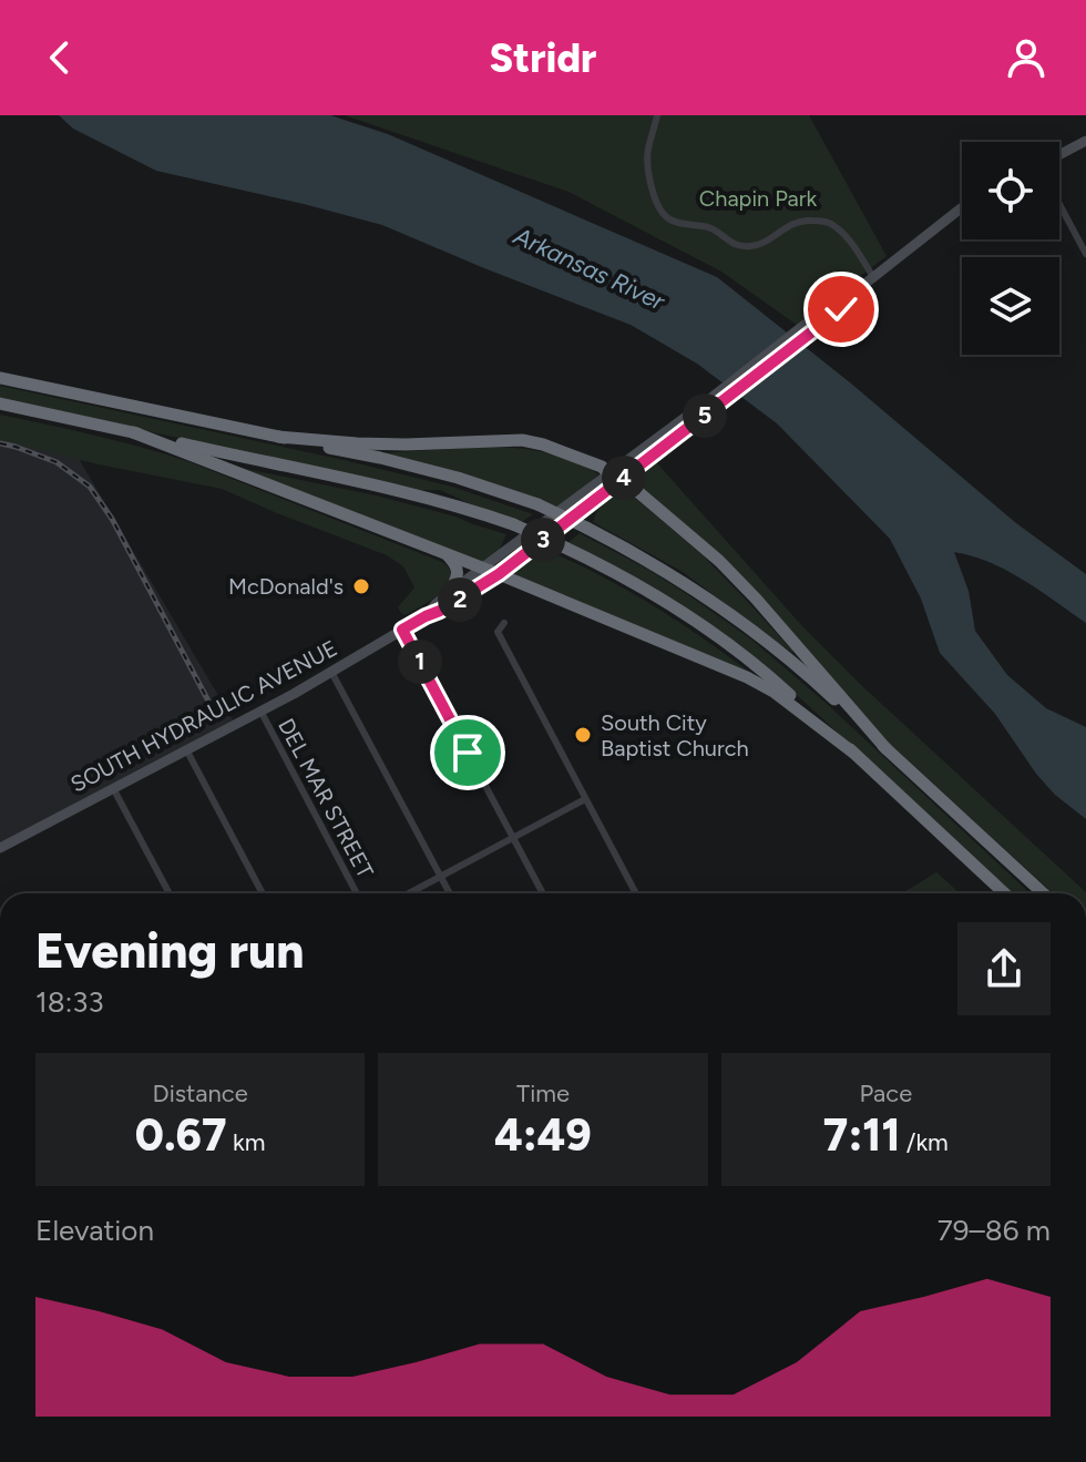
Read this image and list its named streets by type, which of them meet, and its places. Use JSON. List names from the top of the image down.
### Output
{
  "streets": {
    "street": ["SOUTH HYDRAULIC AVENUE", "DEL MAR STREET"]
  },
  "crossings": [
    ["SOUTH HYDRAULIC AVENUE", "DEL MAR STREET"]
  ],
  "water": ["Arkansas River"],
  "parks": ["Chapin Park"],
  "places": ["McDonald's", "South City Baptist Church"],
  "page": {
    "header": "Stridr",
    "pins": [
      "5",
      "4",
      "3",
      "2",
      "1"
    ],
    "heading": ["Evening run", "18:33"],
    "stats": [
      ["Distance", "0.67 km"],
      ["Time", "4:49"],
      ["Pace", "7:11 /km"]
    ],
    "chart": ["Elevation", "79–86 m"]
  }
}
